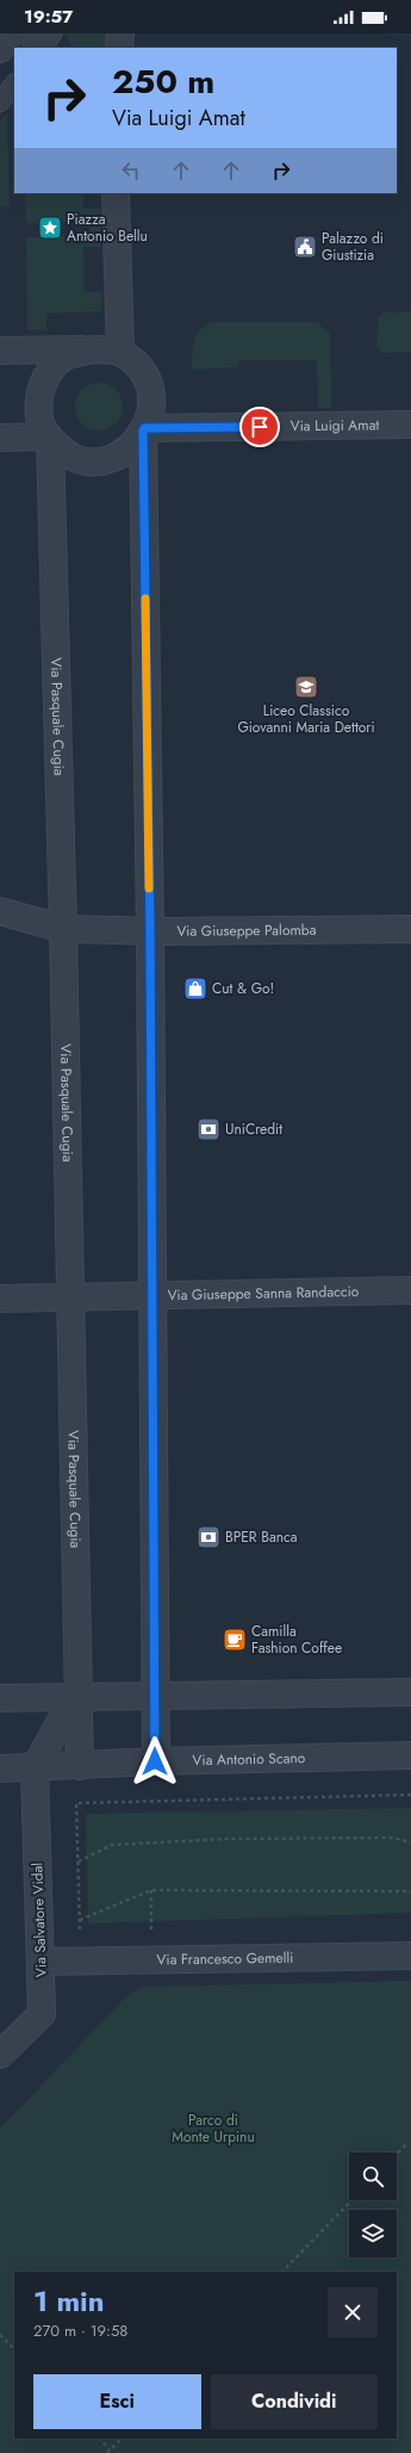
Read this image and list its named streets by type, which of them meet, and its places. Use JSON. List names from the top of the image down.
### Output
{
  "streets": {
    "street": [
      "Via Luigi Amat",
      "Via Pasquale Cugia",
      "Via Giuseppe Palomba",
      "Via Giuseppe Sanna Randaccio",
      "Via Antonio Scano",
      "Via Salvatore Vidal",
      "Via Francesco Gemelli"
    ]
  },
  "crossings": [
    ["Via Luigi Amat", "Via Pasquale Cugia"],
    ["Via Pasquale Cugia", "Via Giuseppe Palomba"],
    ["Via Pasquale Cugia", "Via Giuseppe Sanna Randaccio"],
    ["Via Pasquale Cugia", "Via Antonio Scano"],
    ["Via Antonio Scano", "Via Salvatore Vidal"],
    ["Via Salvatore Vidal", "Via Francesco Gemelli"]
  ],
  "parks": ["Parco di Monte Urpinu"],
  "places": {
    "place": ["Piazza Antonio Bellu"],
    "public building": ["Palazzo di Giustizia"],
    "school or university": ["Liceo Classico Giovanni Maria Dettori"],
    "shop": ["Cut & Go!"],
    "bank": ["UniCredit", "BPER Banca"],
    "cafe": ["Camilla Fashion Coffee"]
  },
  "page": {
    "status": "19:57",
    "turn": ["250 m", "Via Luigi Amat"],
    "heading": ["1 min", "270 m · 19:58"],
    "buttons": ["Esci", "Condividi"]
  }
}
